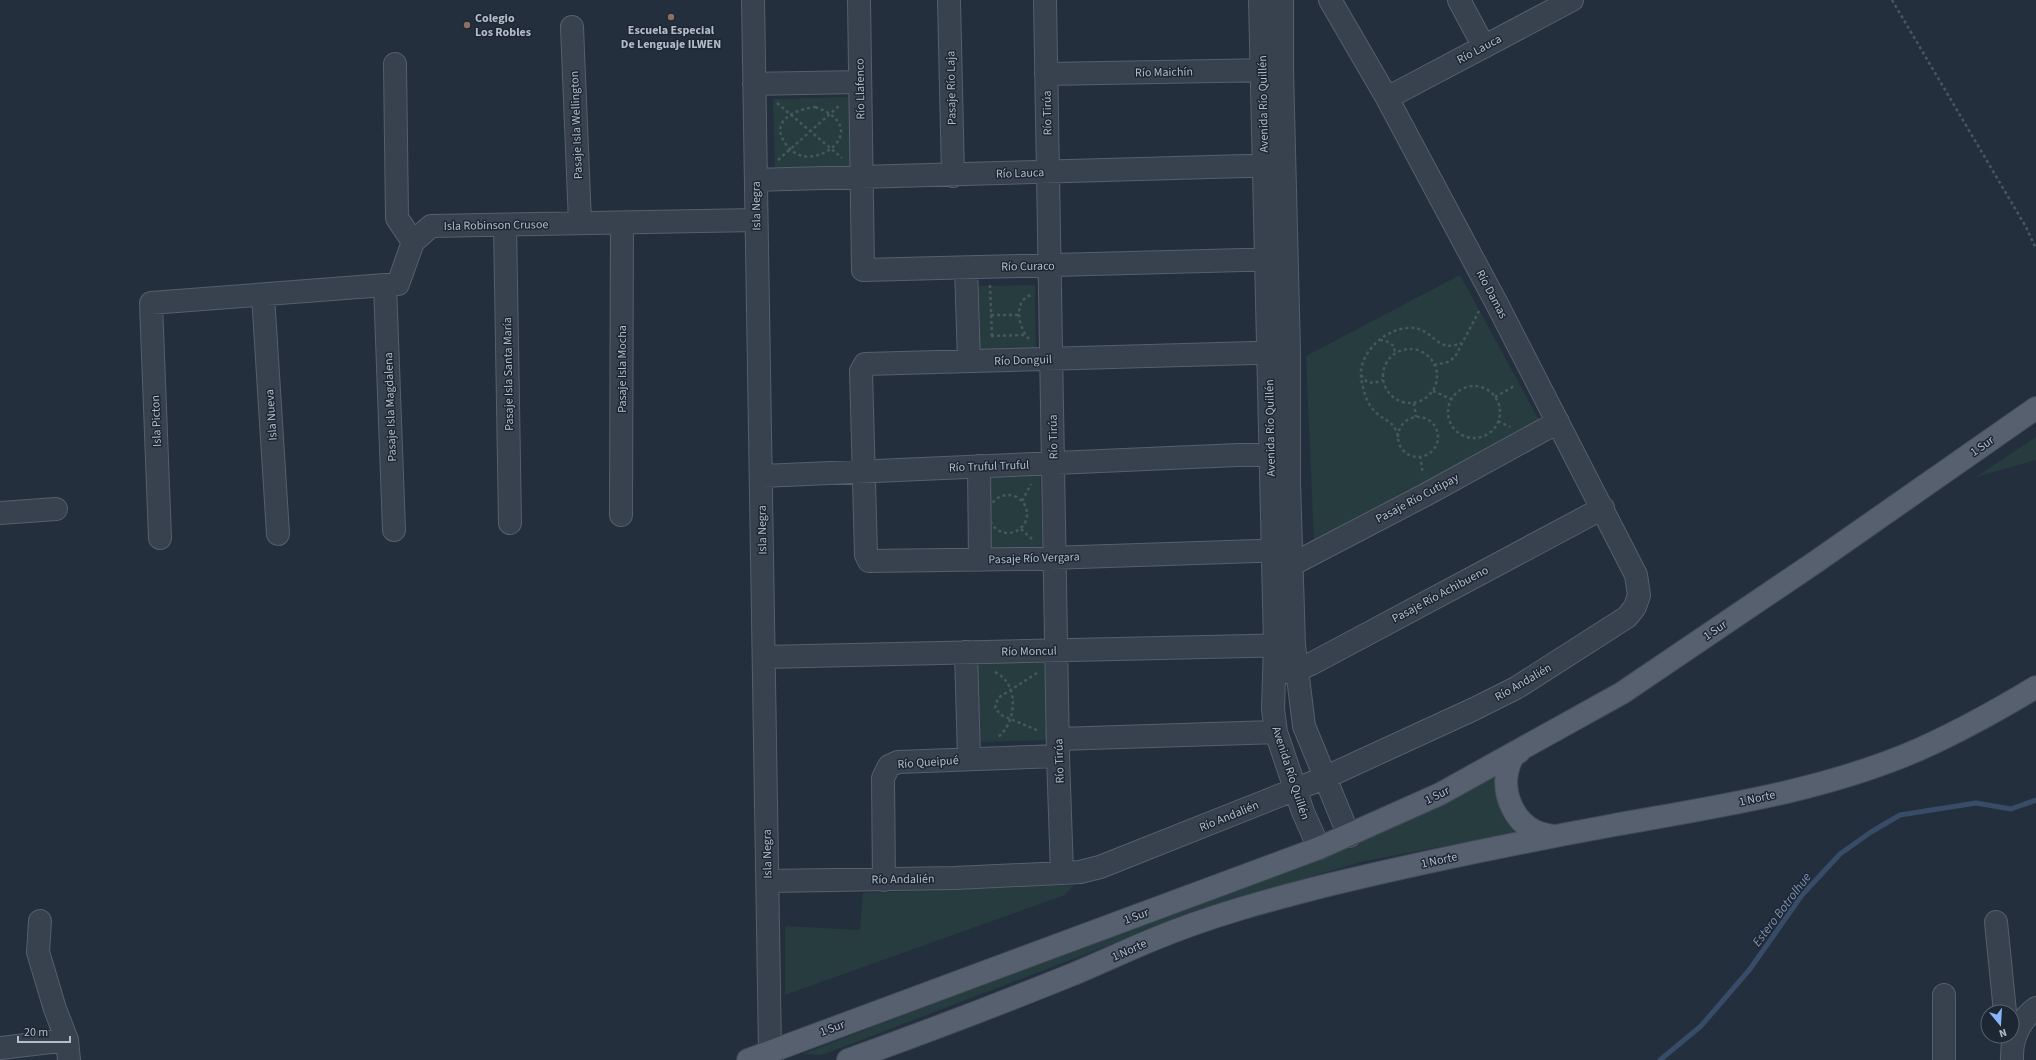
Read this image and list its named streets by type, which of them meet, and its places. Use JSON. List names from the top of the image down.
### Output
{
  "streets": {
    "main road": ["1 Sur", "1 Norte"],
    "street": [
      "Río Lauca",
      "Río Maichín",
      "Pasaje Río Laja",
      "Río Llafenco",
      "Avenida Río Quillén",
      "Río Tirúa",
      "Pasaje Isla Wellington",
      "Isla Negra",
      "Isla Robinson Crusoe",
      "Río Curaco",
      "Río Damas",
      "Río Donguil",
      "Pasaje Isla Mocha",
      "Pasaje Isla Santa María",
      "Pasaje Isla Magdalena",
      "Isla Nueva",
      "Isla Picton",
      "Río Truful Truful",
      "Pasaje Río Cutipay",
      "Pasaje Río Vergara",
      "Pasaje Río Achibueno",
      "Río Moncul",
      "Río Andalién",
      "Río Queipué"
    ]
  },
  "crossings": [
    ["Río Lauca", "Pasaje Río Laja"],
    ["Río Lauca", "Río Llafenco"],
    ["Río Lauca", "Avenida Río Quillén"],
    ["Río Lauca", "Río Tirúa"],
    ["Río Lauca", "Isla Negra"],
    ["Río Lauca", "Río Curaco"],
    ["Río Lauca", "Río Damas"],
    ["Río Maichín", "Avenida Río Quillén"],
    ["Río Maichín", "Río Tirúa"],
    ["Río Llafenco", "Río Curaco"],
    ["Avenida Río Quillén", "Río Curaco"],
    ["Avenida Río Quillén", "Río Donguil"],
    ["Avenida Río Quillén", "1 Sur"],
    ["Avenida Río Quillén", "Río Truful Truful"],
    ["Avenida Río Quillén", "Pasaje Río Cutipay"],
    ["Avenida Río Quillén", "Pasaje Río Vergara"],
    ["Avenida Río Quillén", "Pasaje Río Achibueno"],
    ["Avenida Río Quillén", "Río Moncul"],
    ["Avenida Río Quillén", "Río Andalién"],
    ["Avenida Río Quillén", "Río Queipué"],
    ["Río Tirúa", "Río Curaco"],
    ["Río Tirúa", "Río Donguil"],
    ["Río Tirúa", "Río Truful Truful"],
    ["Río Tirúa", "Pasaje Río Vergara"],
    ["Río Tirúa", "Río Moncul"],
    ["Río Tirúa", "Río Andalién"],
    ["Río Tirúa", "Río Queipué"],
    ["Pasaje Isla Wellington", "Isla Robinson Crusoe"],
    ["Isla Negra", "Isla Robinson Crusoe"],
    ["Isla Negra", "1 Sur"],
    ["Isla Negra", "Río Truful Truful"],
    ["Isla Negra", "Río Moncul"],
    ["Isla Negra", "Río Andalién"],
    ["Isla Robinson Crusoe", "Pasaje Isla Mocha"],
    ["Isla Robinson Crusoe", "Pasaje Isla Santa María"],
    ["Isla Robinson Crusoe", "Pasaje Isla Magdalena"],
    ["Isla Robinson Crusoe", "Isla Nueva"],
    ["Isla Robinson Crusoe", "Isla Picton"],
    ["Río Damas", "Pasaje Río Cutipay"],
    ["Río Damas", "Pasaje Río Achibueno"],
    ["Río Damas", "Río Andalién"],
    ["Río Donguil", "Río Truful Truful"],
    ["Río Donguil", "Pasaje Río Vergara"],
    ["Río Truful Truful", "Pasaje Río Vergara"],
    ["Pasaje Río Cutipay", "Pasaje Río Vergara"],
    ["Río Andalién", "Río Queipué"]
  ],
  "water": ["Estero Botrolhue"],
  "places": ["Escuela Especial De Lenguaje ILWEN", "Colegio Los Robles"],
  "scale_bar": "20 m",
  "north": "bottom"
}
